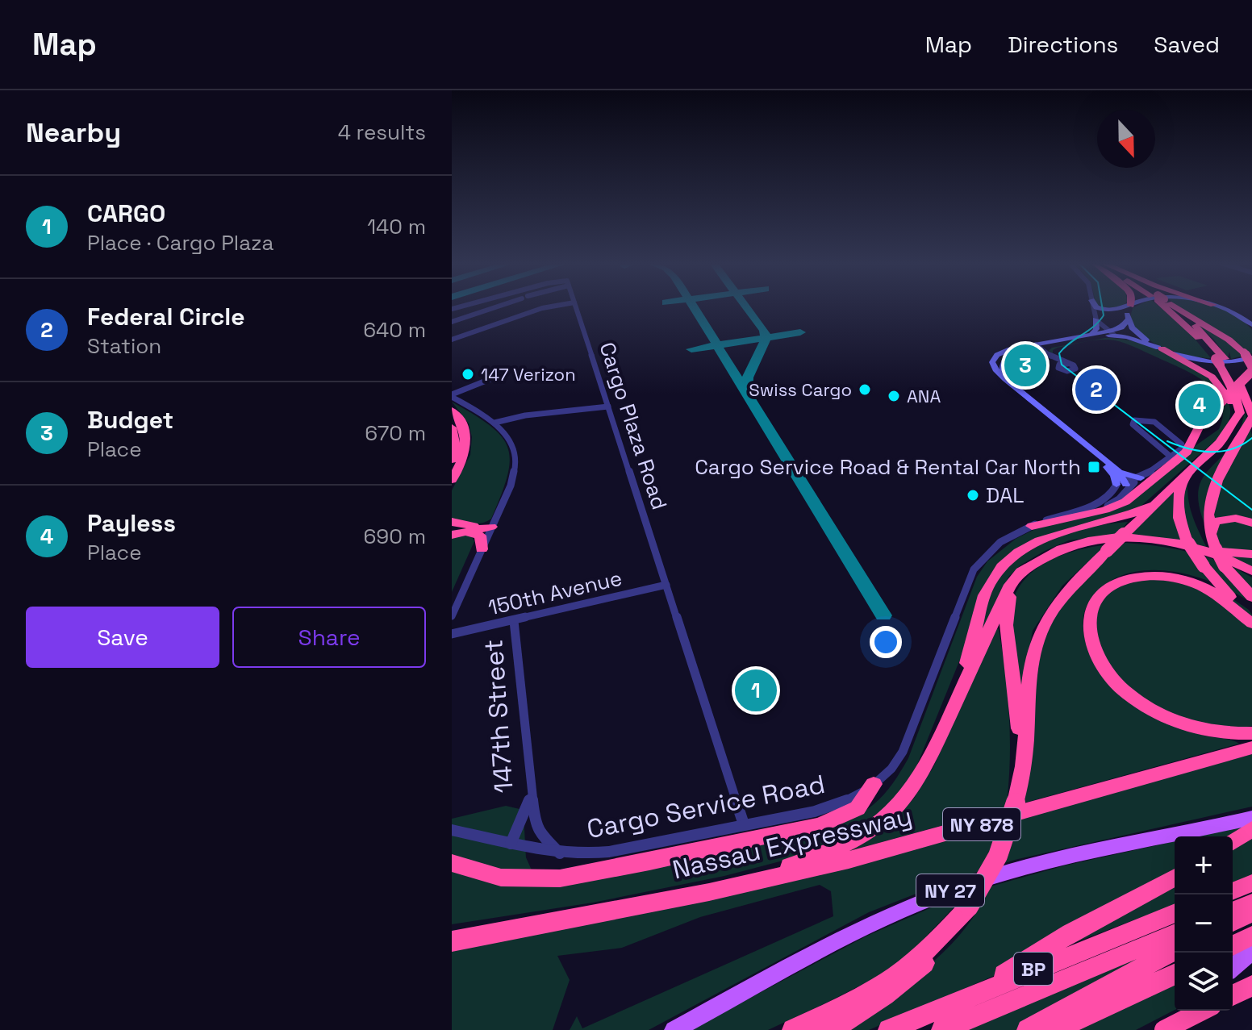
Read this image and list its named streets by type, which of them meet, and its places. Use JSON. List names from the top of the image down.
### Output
{
  "streets": {
    "highway": ["NY 878", "Nassau Expressway", "BP"],
    "main road": ["NY 27"],
    "street": [
      "Cargo Plaza Road",
      "150th Avenue",
      "147th Street",
      "Cargo Service Road"
    ]
  },
  "crossings": [
    ["Cargo Plaza Road", "150th Avenue"],
    ["Cargo Plaza Road", "Cargo Service Road"],
    ["150th Avenue", "147th Street"],
    ["147th Street", "Cargo Service Road"]
  ],
  "places": {
    "other": [
      "147 Verizon",
      "Swiss Cargo",
      "ANA",
      "DAL"
    ],
    "transit": ["Cargo Service Road & Rental Car North"]
  },
  "north": "bottom",
  "page": {
    "header": "Map",
    "nav": ["Map", "Directions", "Saved"],
    "heading": ["Nearby", "4 results"],
    "list": [
      {
        "mark": "1",
        "name": "CARGO",
        "note": "Place · Cargo Plaza",
        "value": "140 m"
      },
      {
        "mark": "2",
        "name": "Federal Circle",
        "note": "Station",
        "value": "640 m"
      },
      {
        "mark": "3",
        "name": "Budget",
        "note": "Place",
        "value": "670 m"
      },
      {
        "mark": "4",
        "name": "Payless",
        "note": "Place",
        "value": "690 m"
      }
    ],
    "pins": [
      "3",
      "2",
      "4",
      "1"
    ],
    "buttons": ["Save", "Share"],
    "map_buttons": ["+", "−"]
  }
}
